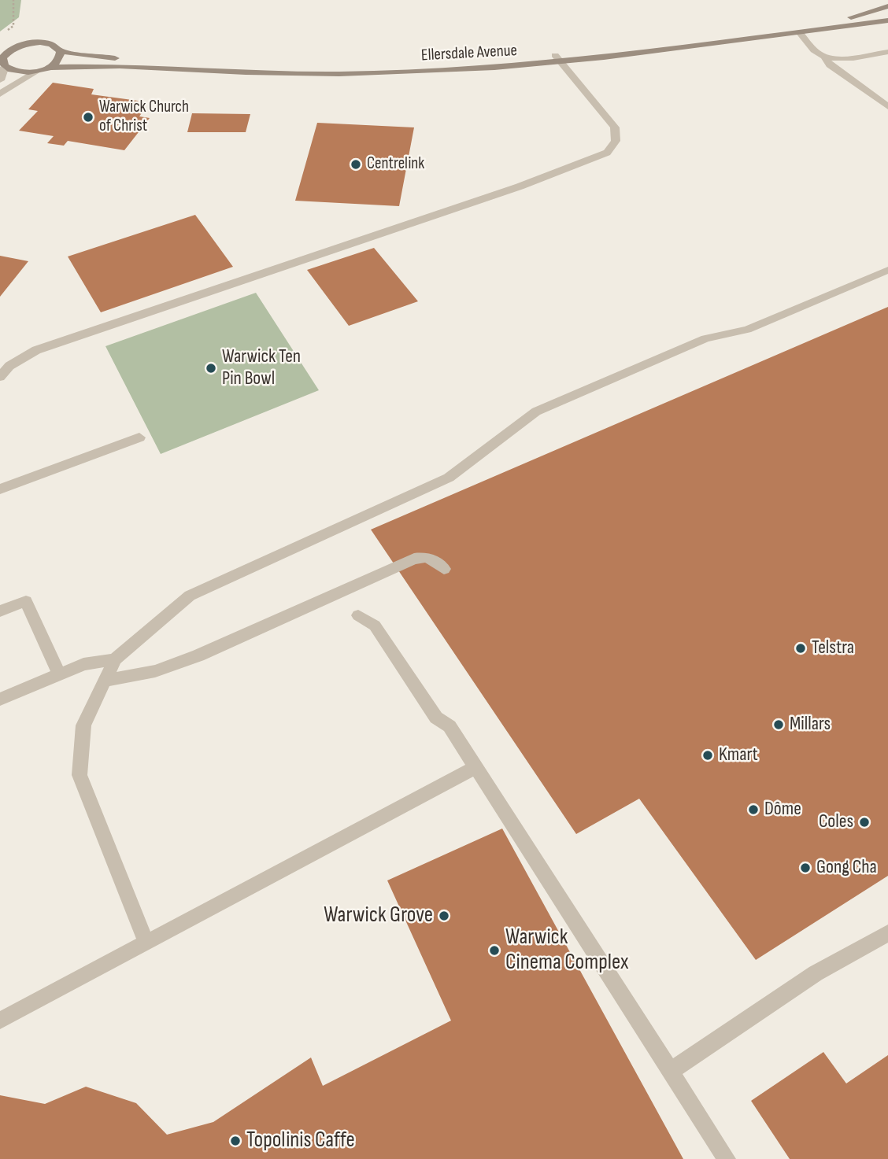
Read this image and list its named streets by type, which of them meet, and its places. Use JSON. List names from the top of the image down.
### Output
{
  "streets": {
    "street": ["Ellersdale Avenue"]
  },
  "places": [
    "Warwick Church of Christ",
    "Centrelink",
    "Warwick Ten Pin Bowl",
    "Telstra",
    "Millars",
    "Kmart",
    "Dôme",
    "Coles",
    "Gong Cha",
    "Warwick Grove",
    "Warwick Cinema Complex",
    "Topolinis Caffe"
  ]
}
